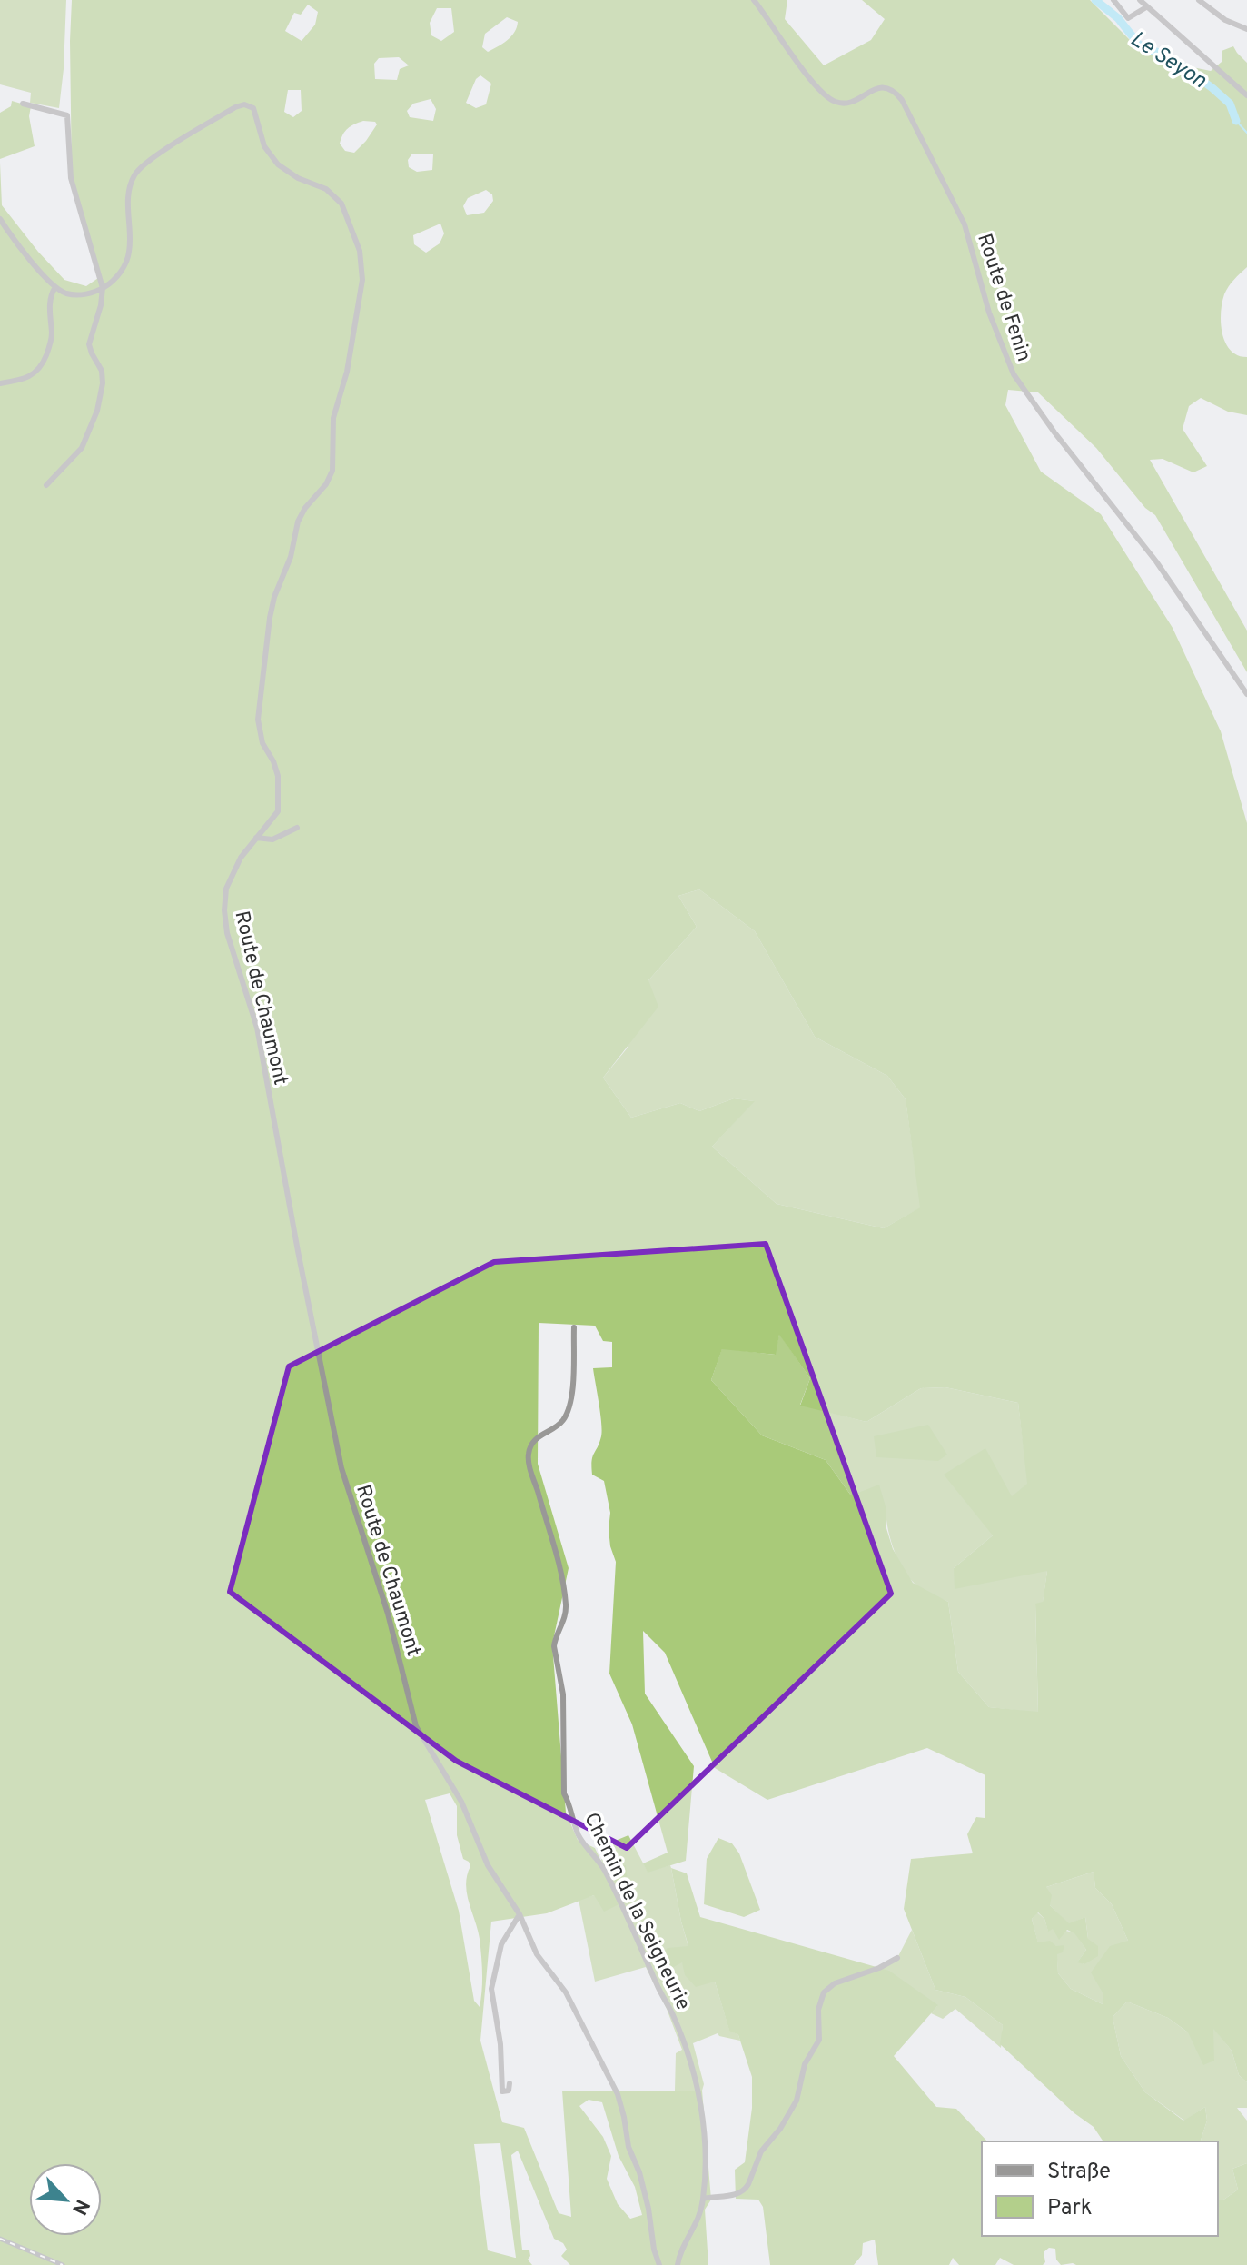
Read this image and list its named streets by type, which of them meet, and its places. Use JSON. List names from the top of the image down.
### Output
{
  "streets": {
    "street": ["Route de Fenin", "Route de Chaumont", "Chemin de la Seigneurie"]
  },
  "water": ["Le Seyon"],
  "legend": ["Straße", "Park"],
  "north": "bottom right"
}
